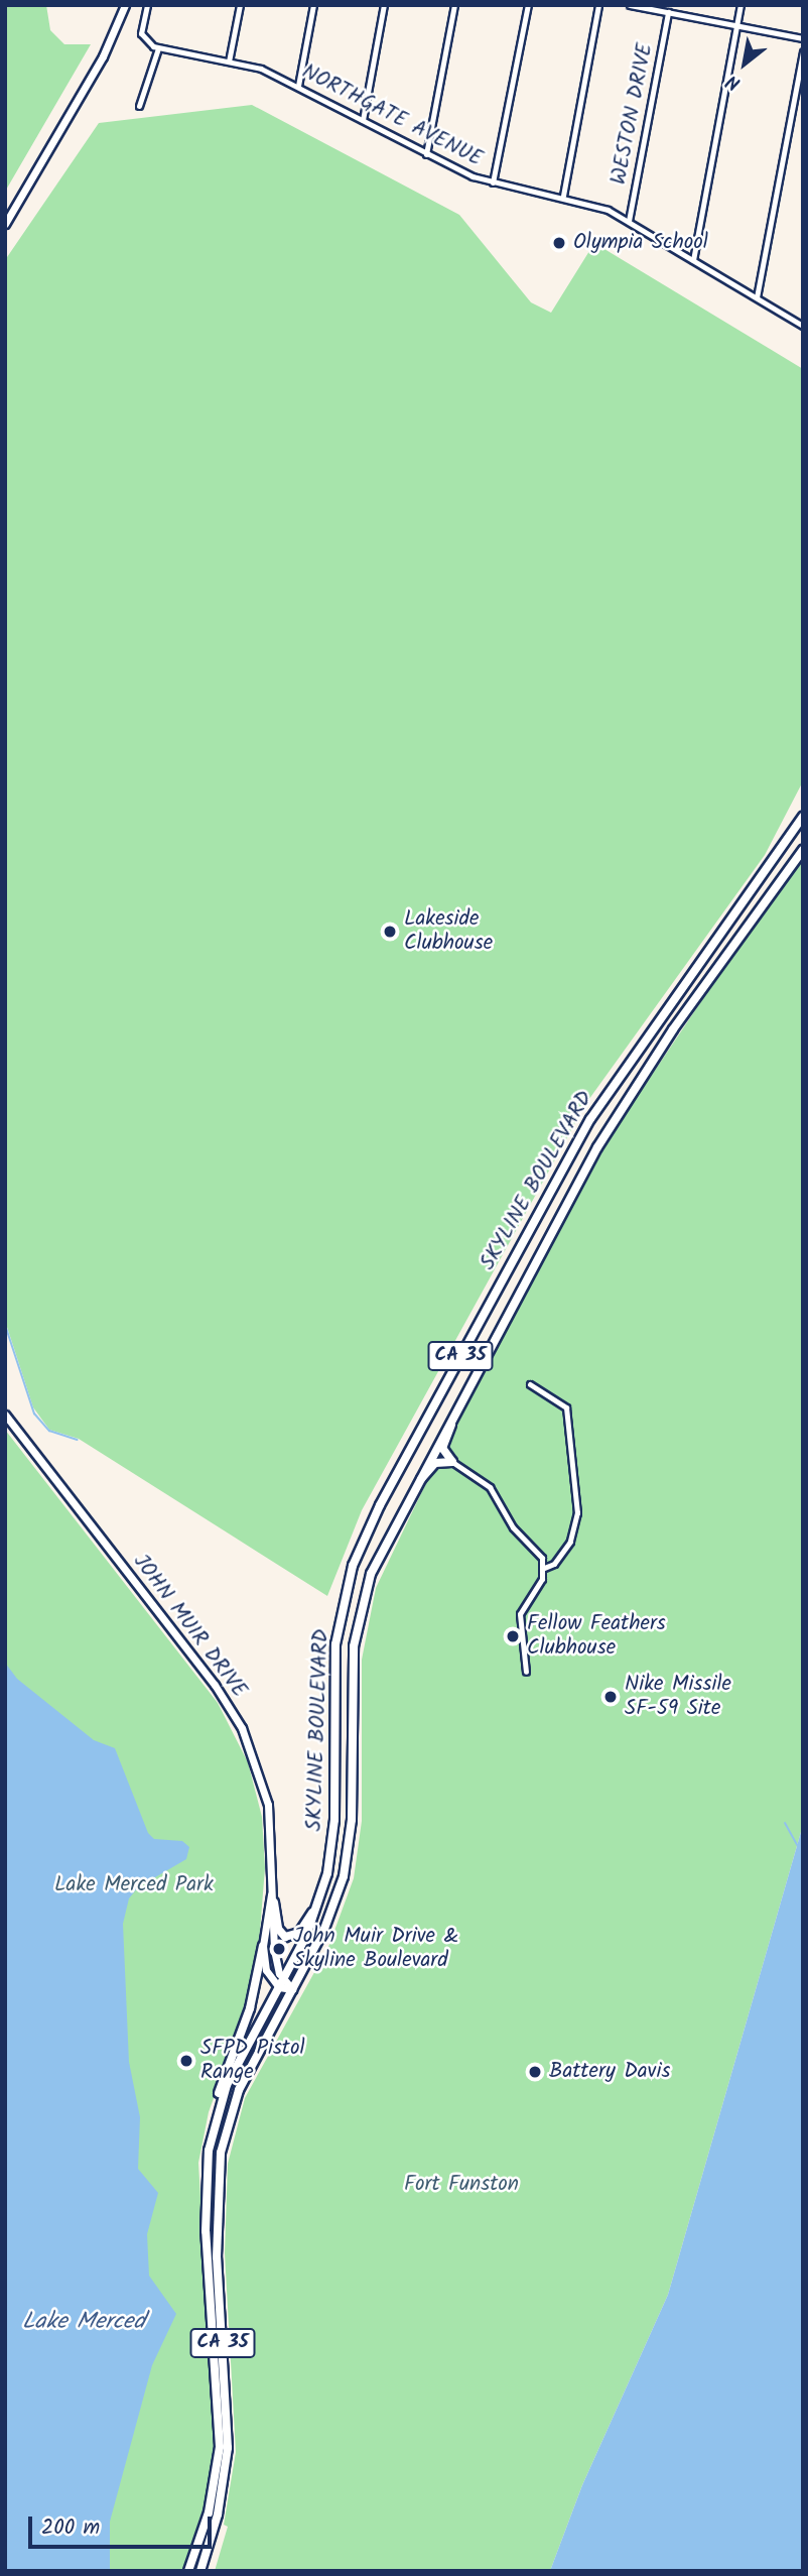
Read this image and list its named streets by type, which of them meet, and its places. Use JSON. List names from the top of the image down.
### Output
{
  "streets": {
    "main road": ["SKYLINE BOULEVARD", "CA 35"],
    "street": ["WESTON DRIVE", "NORTHGATE AVENUE", "JOHN MUIR DRIVE"]
  },
  "crossings": [
    ["WESTON DRIVE", "NORTHGATE AVENUE"],
    ["SKYLINE BOULEVARD", "JOHN MUIR DRIVE"]
  ],
  "water": ["Lake Merced"],
  "parks": ["Lake Merced Park", "Fort Funston"],
  "places": [
    "Olympia School",
    "Lakeside Clubhouse",
    "Fellow Feathers Clubhouse",
    "Nike Missile SF-59 Site",
    "John Muir Drive & Skyline Boulevard",
    "SFPD Pistol Range",
    "Battery Davis"
  ],
  "scale_bar": "200 m",
  "north": "bottom left"
}
